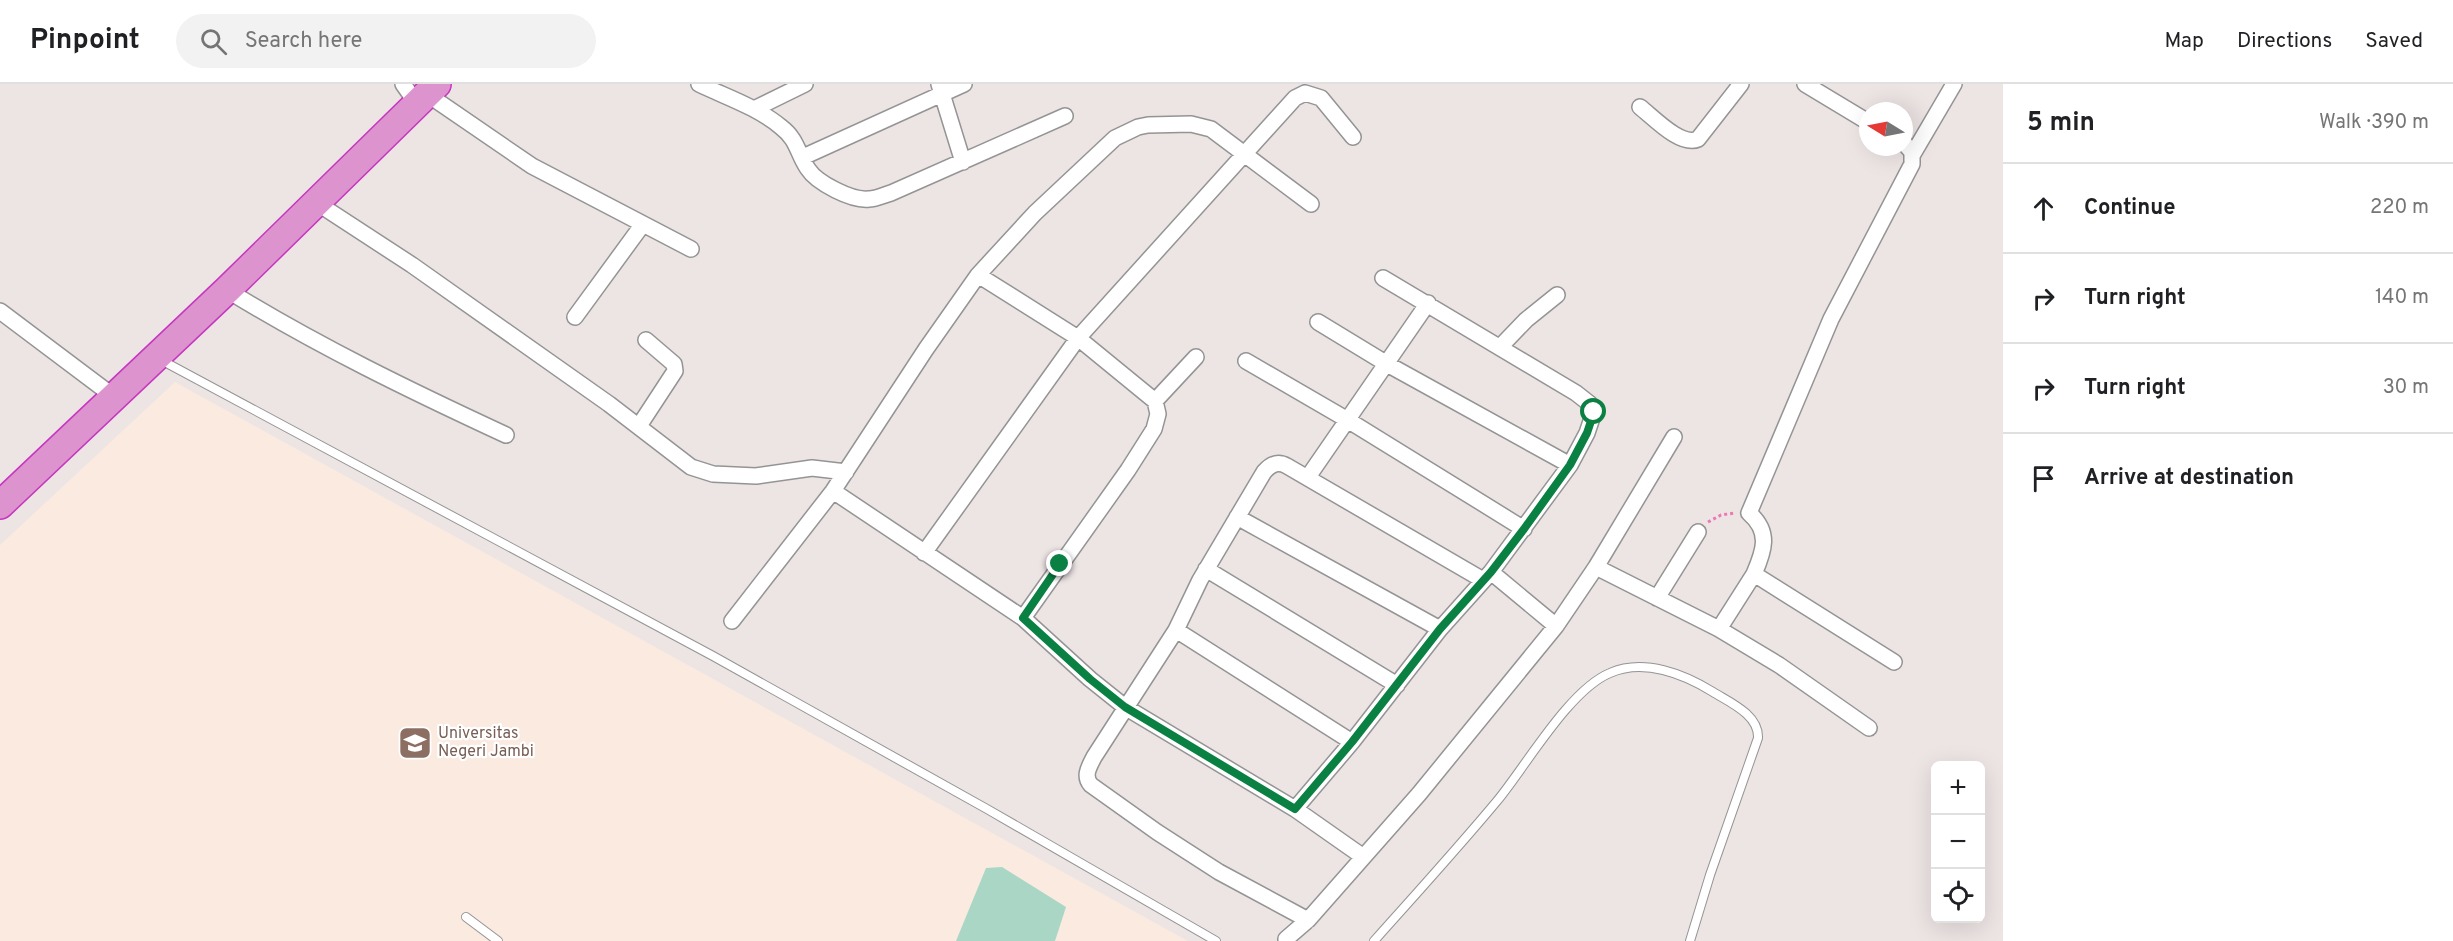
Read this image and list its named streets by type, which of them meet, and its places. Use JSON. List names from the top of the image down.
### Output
{
  "places": {
    "school or university": ["Universitas Negeri Jambi"]
  },
  "north": "left",
  "page": {
    "header": "Pinpoint",
    "search": "Search here",
    "nav": ["Map", "Directions", "Saved"],
    "heading": ["5 min", "Walk · 390 m"],
    "list": [
      ["Continue", "220 m"],
      ["Turn right", "140 m"],
      ["Turn right", "30 m"],
      "Arrive at destination"
    ],
    "map_buttons": ["+", "−"]
  }
}
